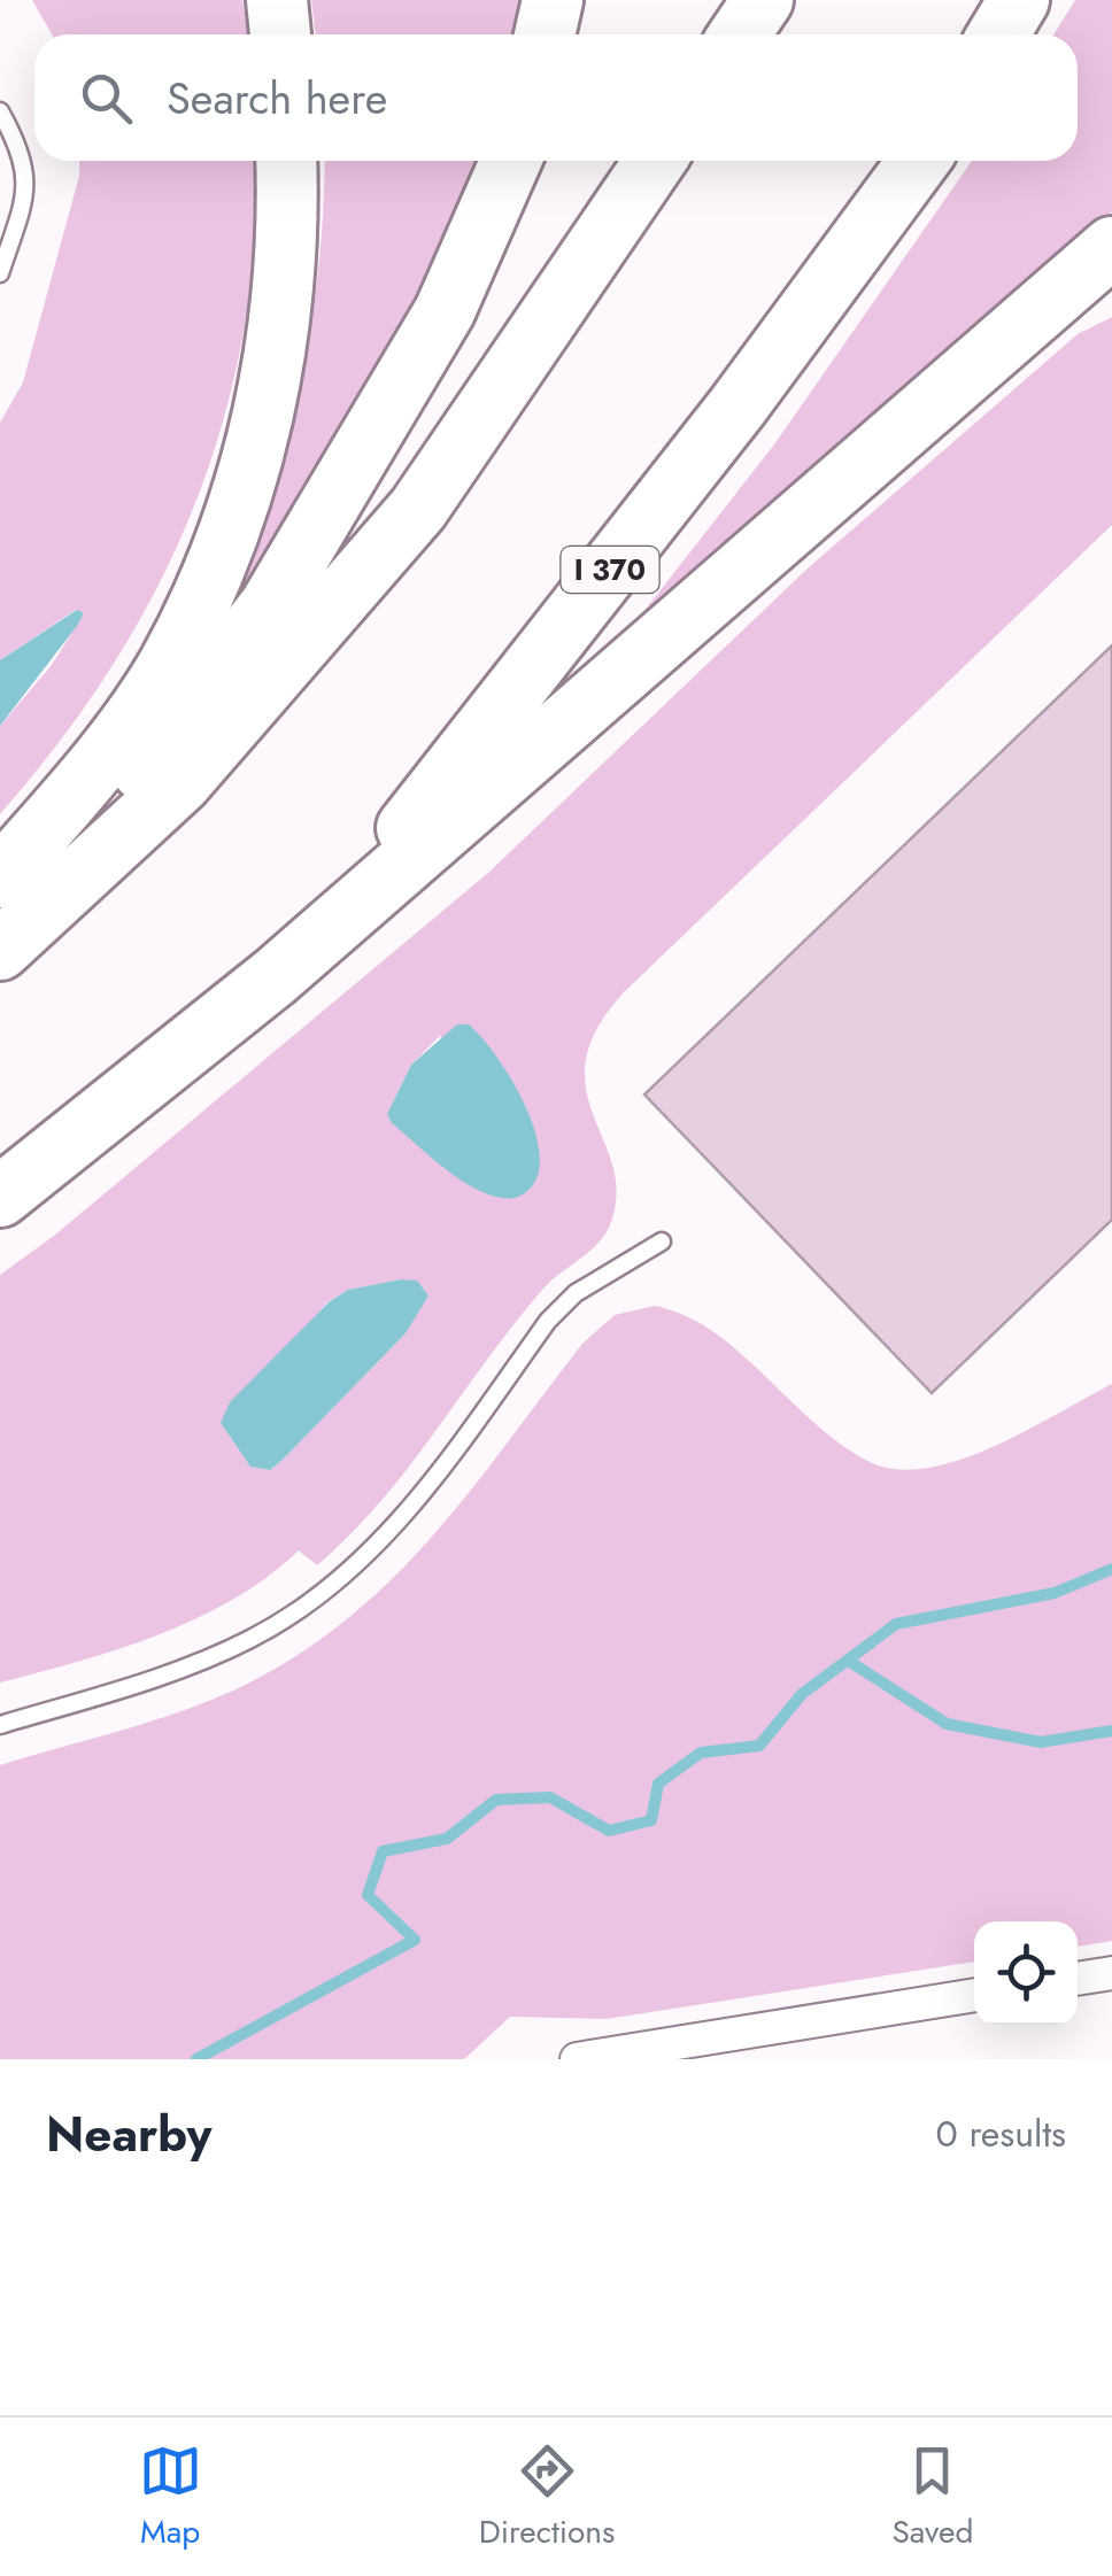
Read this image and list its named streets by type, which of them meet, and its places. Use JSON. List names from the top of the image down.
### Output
{
  "streets": {
    "highway": ["I 370"]
  },
  "page": {
    "search": "Search here",
    "heading": ["Nearby", "0 results"],
    "nav": ["Map", "Directions", "Saved"]
  }
}
